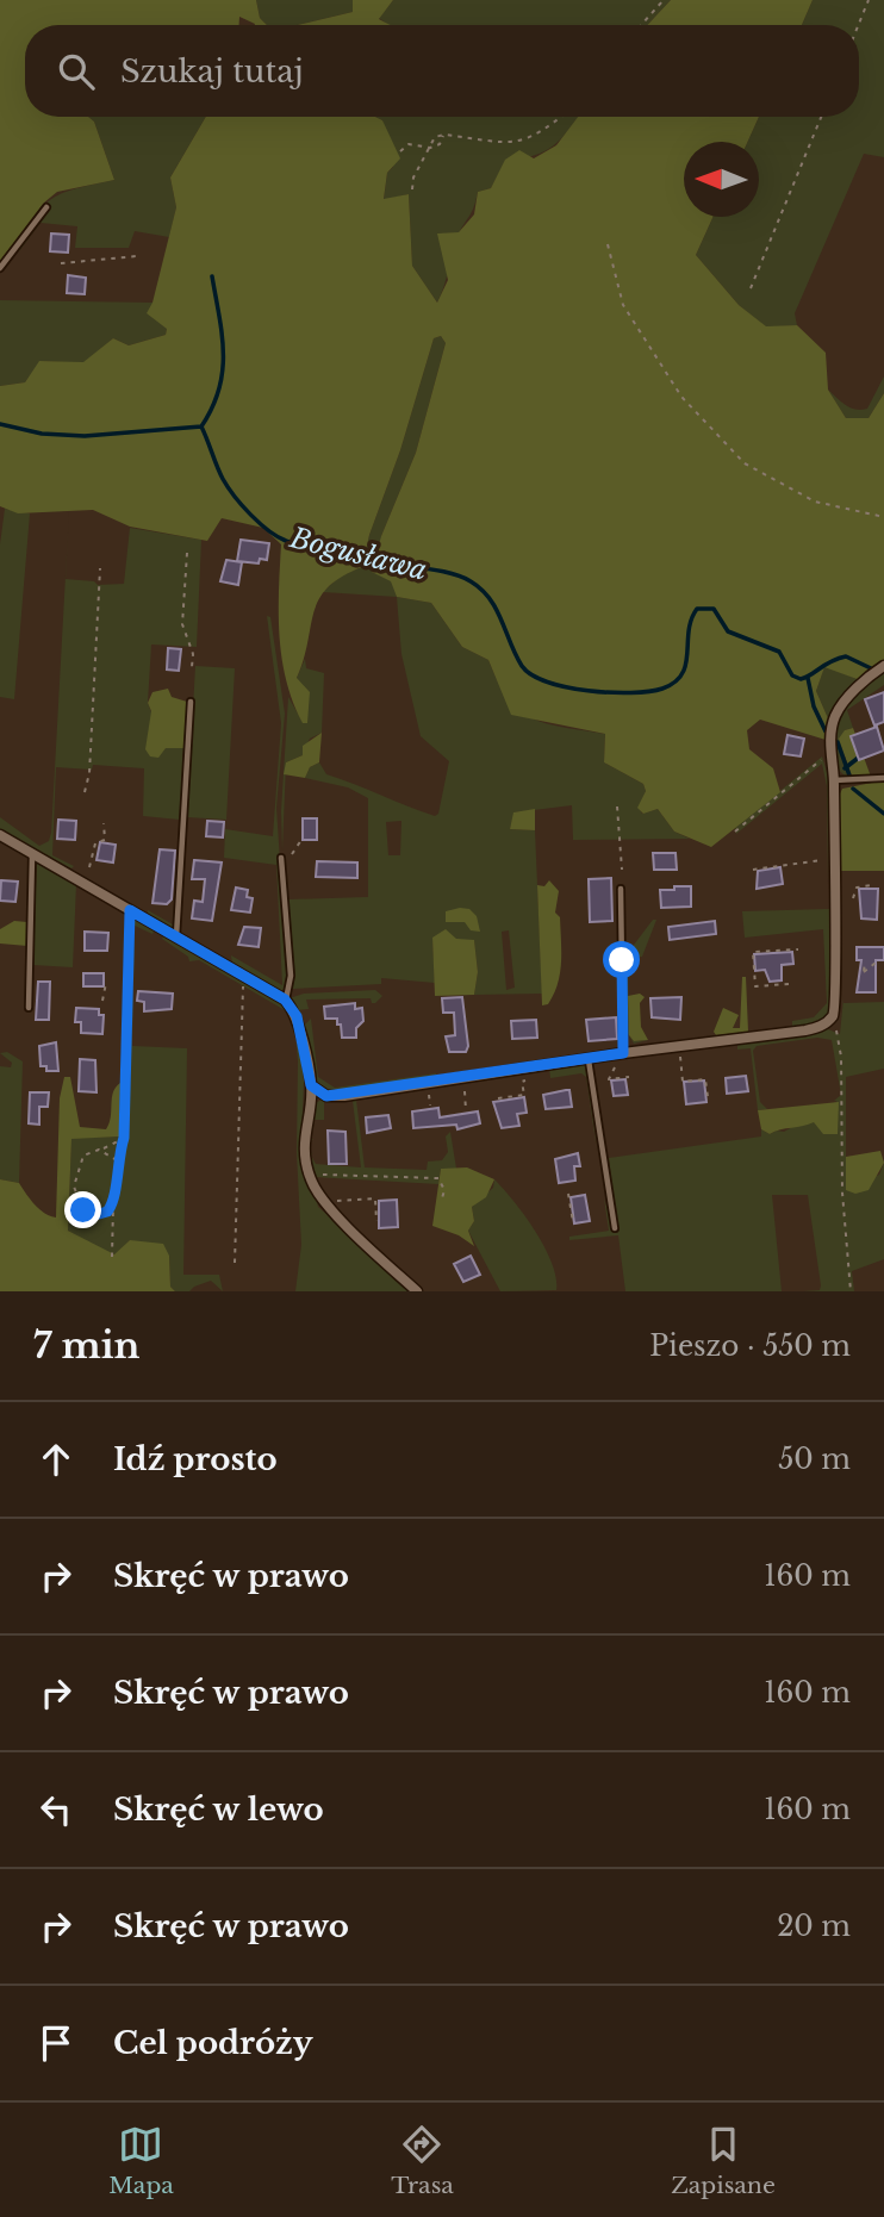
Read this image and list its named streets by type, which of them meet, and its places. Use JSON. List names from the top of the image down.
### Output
{
  "water": ["Bogusława"],
  "north": "left",
  "page": {
    "search": "Szukaj tutaj",
    "heading": ["7 min", "Pieszo · 550 m"],
    "list": [
      ["Idź prosto", "50 m"],
      ["Skręć w prawo", "160 m"],
      ["Skręć w prawo", "160 m"],
      ["Skręć w lewo", "160 m"],
      ["Skręć w prawo", "20 m"],
      "Cel podróży"
    ],
    "nav": ["Mapa", "Trasa", "Zapisane"]
  }
}
